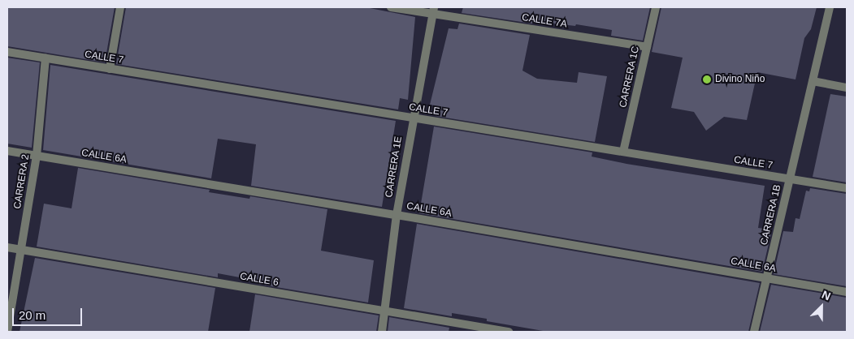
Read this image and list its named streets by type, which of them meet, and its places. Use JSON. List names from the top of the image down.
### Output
{
  "streets": {
    "street": [
      "CALLE 7A",
      "CALLE 7",
      "CARRERA 1C",
      "CALLE 6A",
      "CARRERA 1E",
      "CARRERA 2",
      "CARRERA 1B",
      "CALLE 6"
    ]
  },
  "crossings": [
    ["CALLE 7A", "CARRERA 1C"],
    ["CALLE 7A", "CARRERA 1E"],
    ["CALLE 7", "CARRERA 1C"],
    ["CALLE 7", "CARRERA 1E"],
    ["CALLE 7", "CARRERA 2"],
    ["CALLE 7", "CARRERA 1B"],
    ["CALLE 6A", "CARRERA 1E"],
    ["CALLE 6A", "CARRERA 2"],
    ["CALLE 6A", "CARRERA 1B"],
    ["CARRERA 1E", "CALLE 6"],
    ["CARRERA 2", "CALLE 6"]
  ],
  "places": ["Divino Niño"],
  "scale_bar": "20 m",
  "north": "top right"
}
